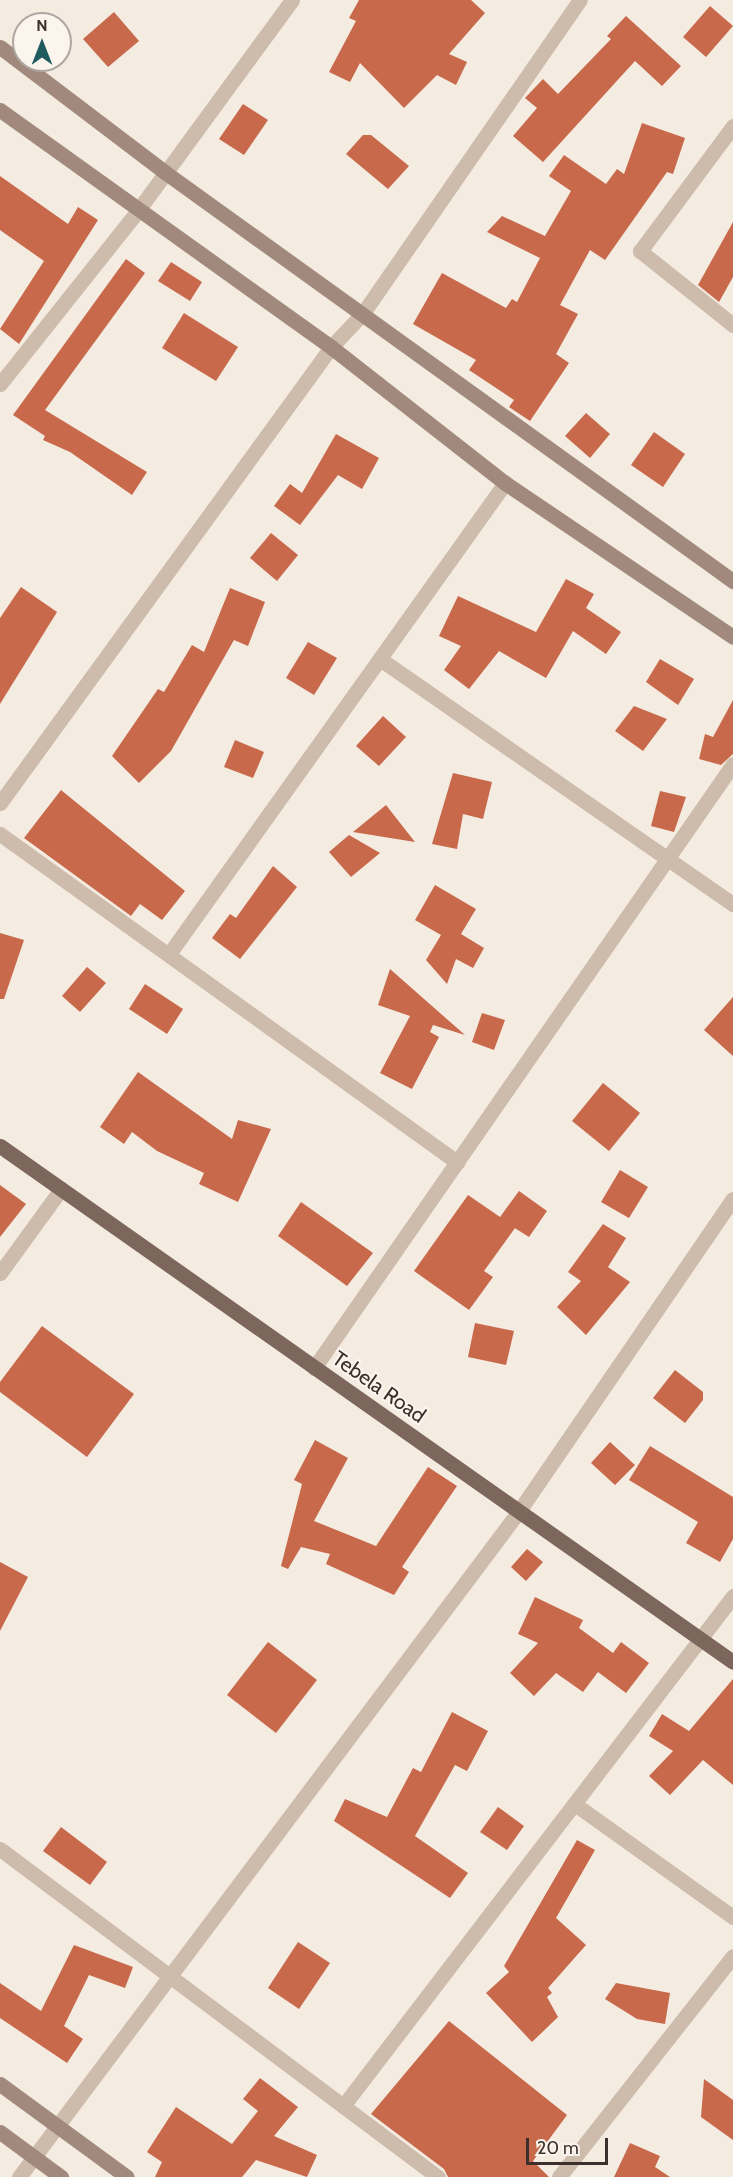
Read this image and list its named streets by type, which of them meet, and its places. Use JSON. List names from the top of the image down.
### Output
{
  "streets": {
    "main road": ["Tebela Road"]
  },
  "scale_bar": "20 m",
  "north": "top"
}
